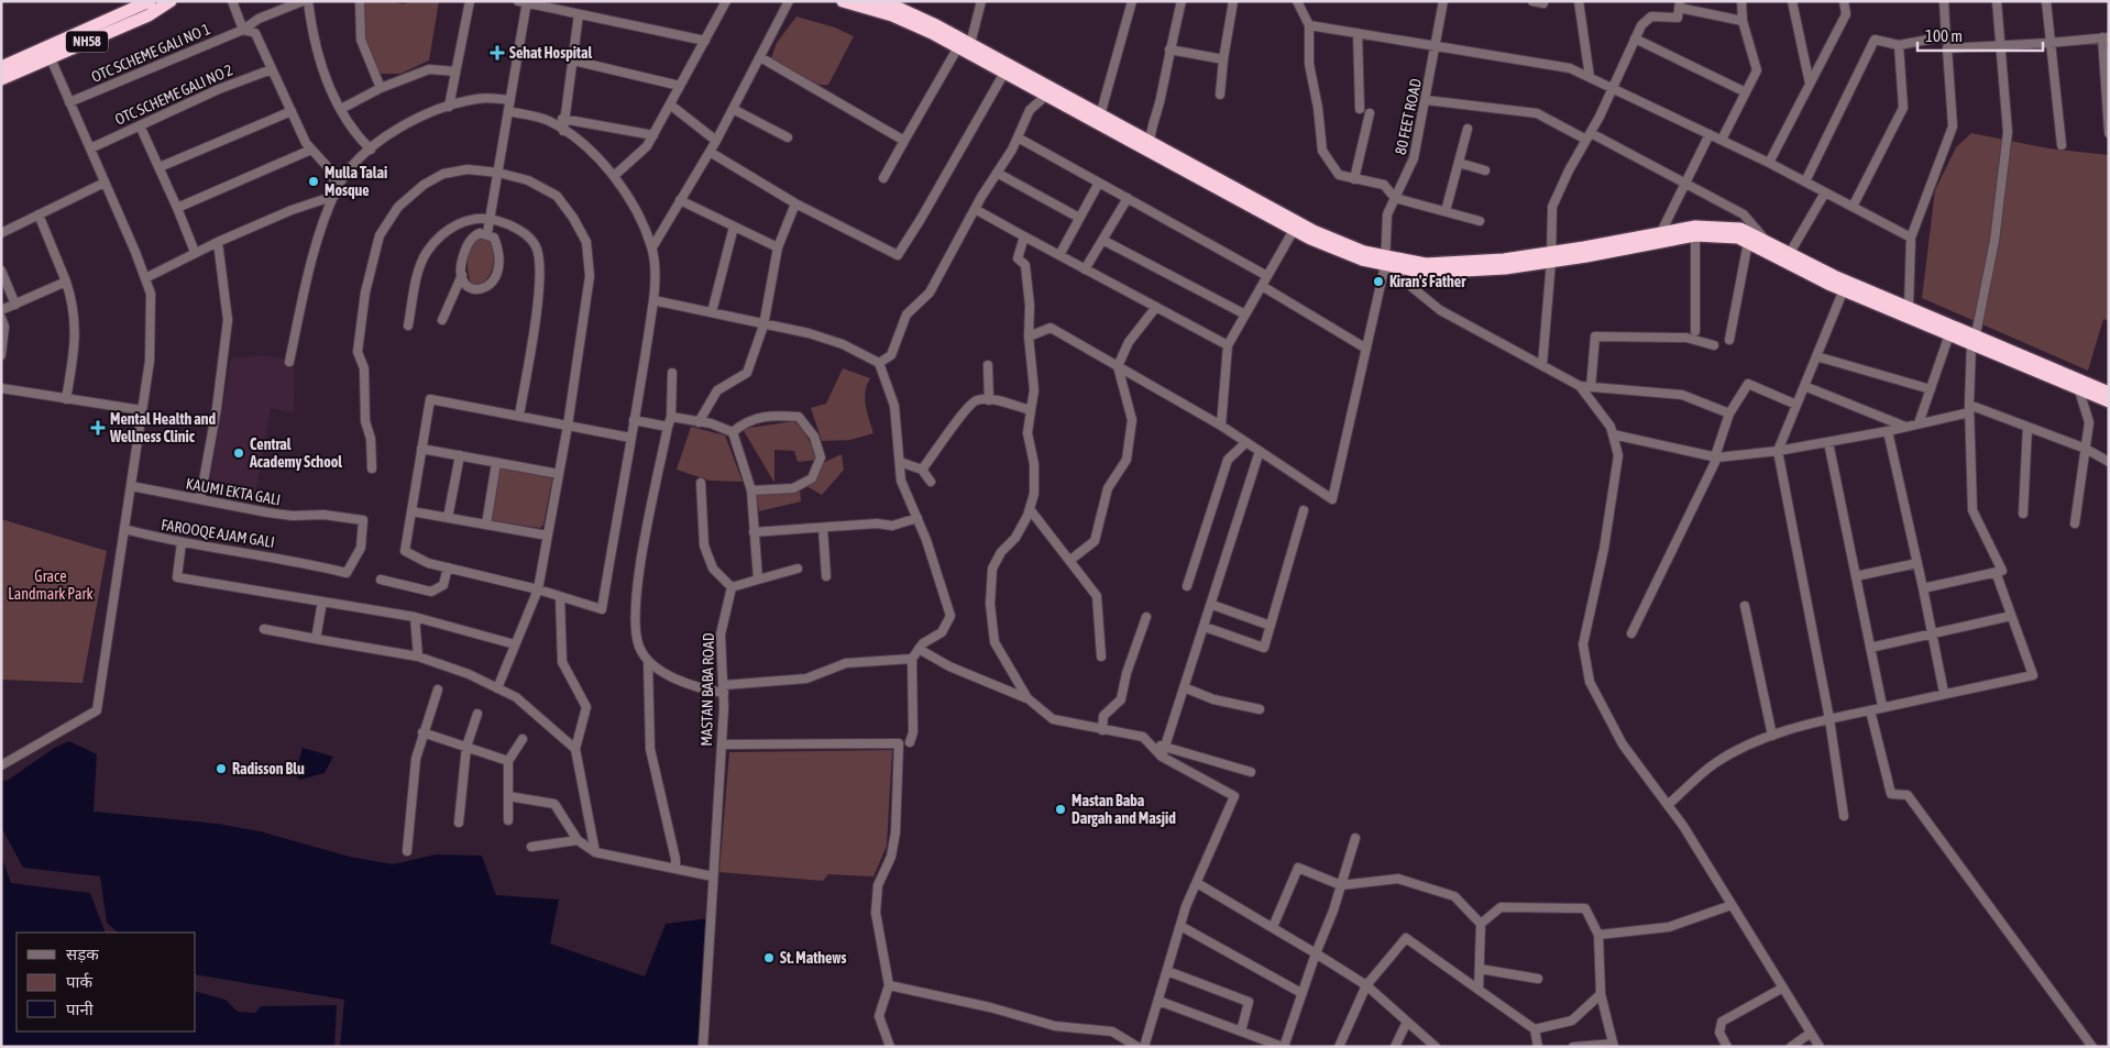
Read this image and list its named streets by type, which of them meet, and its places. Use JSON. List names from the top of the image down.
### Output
{
  "streets": {
    "highway": ["NH58"],
    "street": [
      "OTC SCHEME GALI NO 1",
      "OTC SCHEME GALI NO 2",
      "80 FEET ROAD",
      "KAUMI EKTA GALI",
      "FAROOQE AJAM GALI",
      "MASTAN BABA ROAD"
    ]
  },
  "crossings": [
    ["KAUMI EKTA GALI", "FAROOQE AJAM GALI"]
  ],
  "parks": ["Grace Landmark Park"],
  "places": {
    "health": ["Sehat Hospital", "Mental Health and Wellness Clinic"],
    "other": [
      "Mulla Talai Mosque",
      "Kiran's Father",
      "Central Academy School",
      "Radisson Blu",
      "Mastan Baba Dargah and Masjid",
      "St. Mathews"
    ]
  },
  "legend": ["सड़क", "पार्क", "पानी"],
  "scale_bar": "100 m"
}
